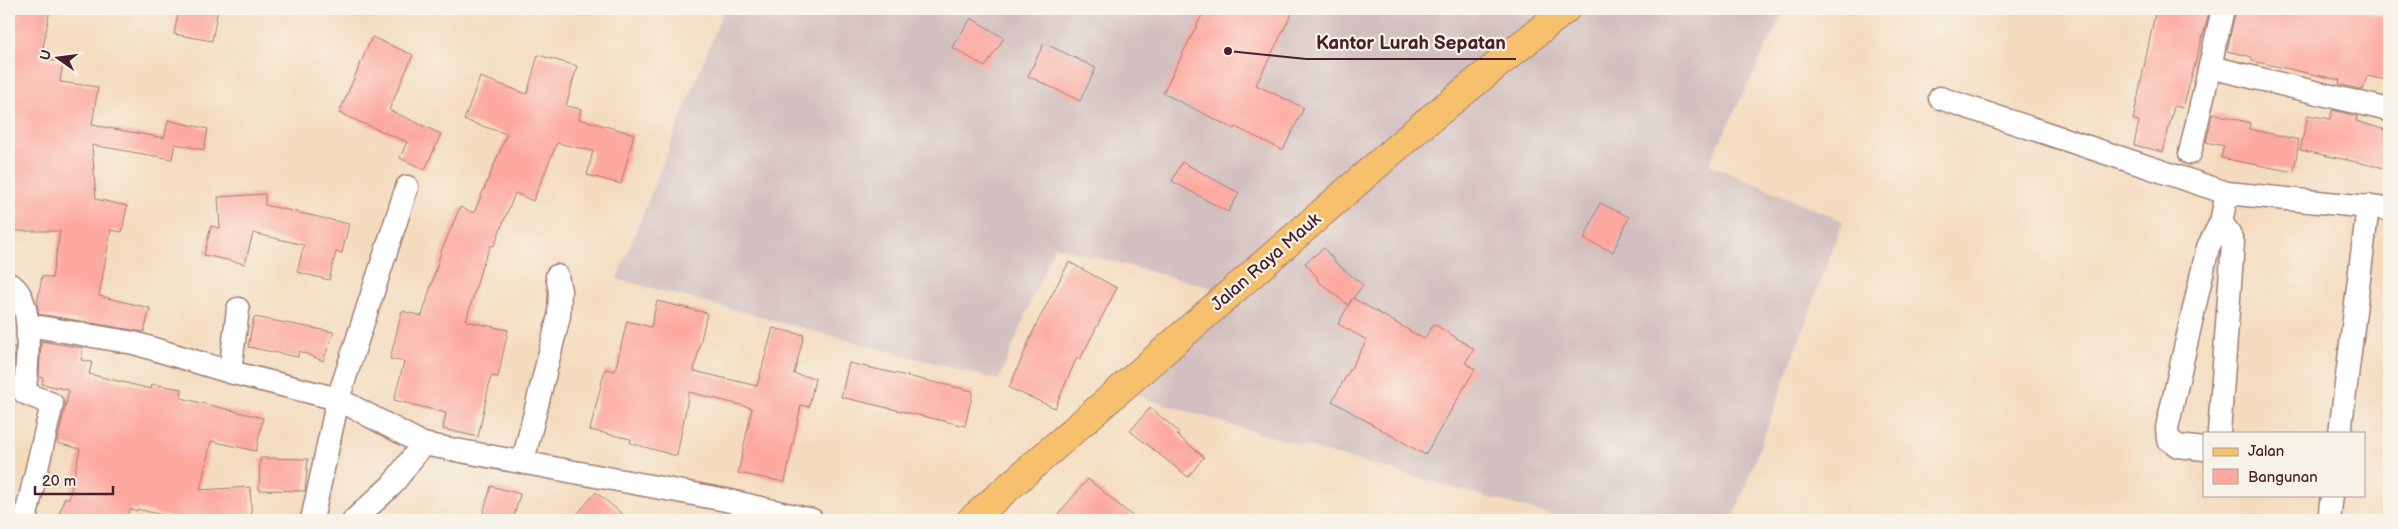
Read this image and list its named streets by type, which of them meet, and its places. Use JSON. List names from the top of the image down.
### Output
{
  "streets": {
    "main road": ["Jalan Raya Mauk"]
  },
  "places": ["Kantor Lurah Sepatan"],
  "legend": ["Jalan", "Bangunan"],
  "scale_bar": "20 m",
  "north": "left"
}
